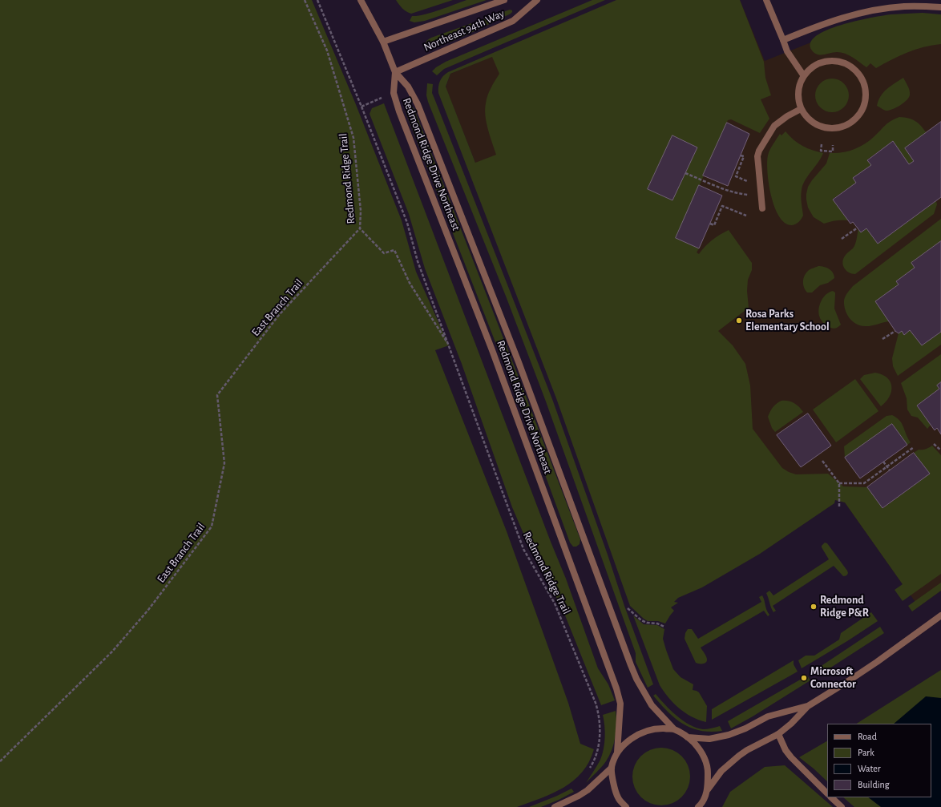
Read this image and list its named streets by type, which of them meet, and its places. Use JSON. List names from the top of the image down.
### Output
{
  "streets": {
    "street": ["Northeast 94th Way", "Redmond Ridge Drive Northeast"],
    "path": ["Redmond Ridge Trail", "East Branch Trail"]
  },
  "crossings": [
    ["Northeast 94th Way", "Redmond Ridge Drive Northeast"],
    ["Redmond Ridge Trail", "East Branch Trail"]
  ],
  "places": ["Rosa Parks Elementary School", "Redmond Ridge P&R", "Microsoft Connector"],
  "legend": [
    "Road",
    "Park",
    "Water",
    "Building"
  ]
}
